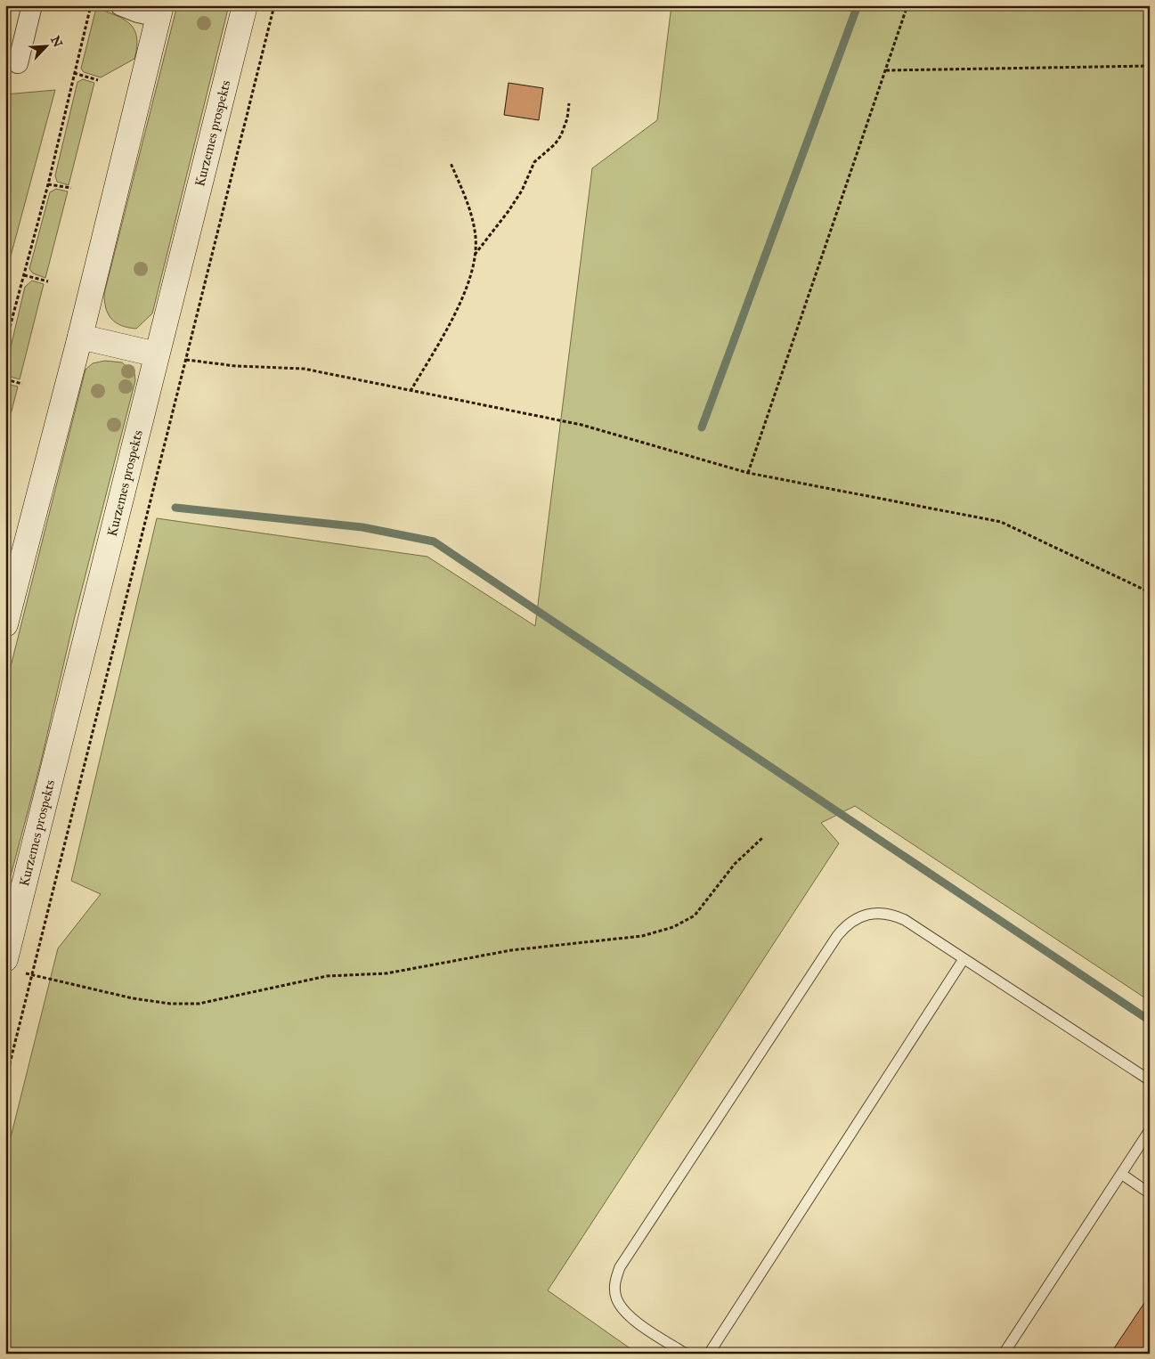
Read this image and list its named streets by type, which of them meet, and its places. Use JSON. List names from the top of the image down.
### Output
{
  "streets": {
    "main road": ["Kurzemes prospekts"]
  },
  "north": "top right"
}
